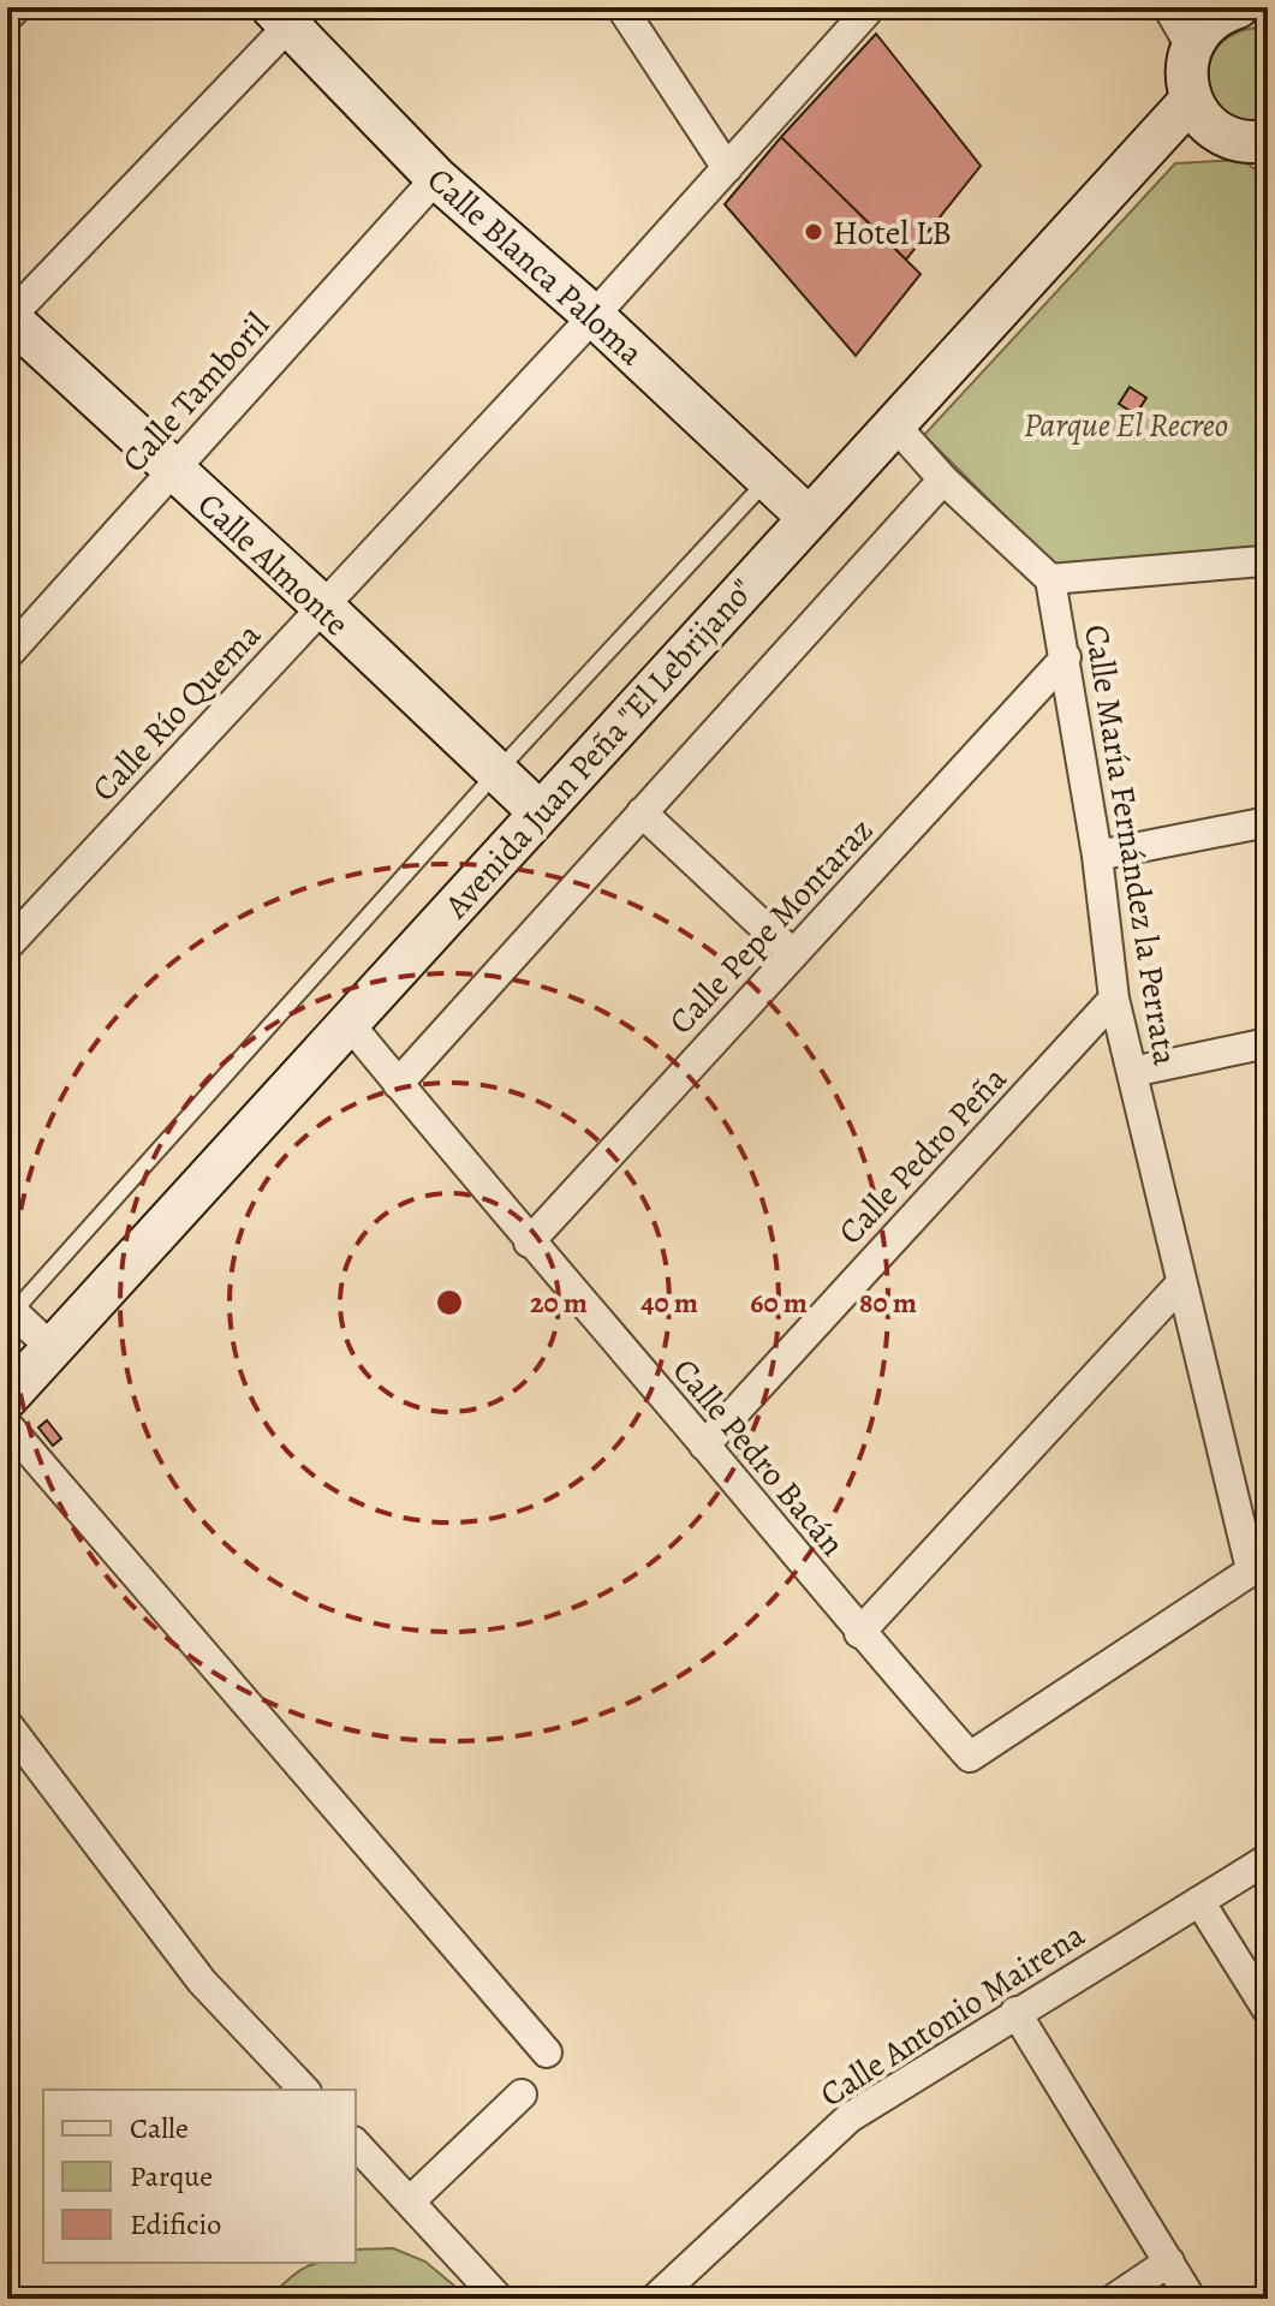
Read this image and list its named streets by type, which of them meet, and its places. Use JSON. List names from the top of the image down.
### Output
{
  "streets": {
    "street": [
      "Calle Blanca Paloma",
      "Calle Tamboril",
      "Calle Almonte",
      "Calle Río Quema",
      "Avenida Juan Peña \"El Lebrijano\"",
      "Calle María Fernández la Perrata",
      "Calle Pepe Montaraz",
      "Calle Pedro Peña",
      "Calle Pedro Bacán",
      "Calle Antonio Mairena"
    ]
  },
  "crossings": [
    ["Calle Blanca Paloma", "Calle Tamboril"],
    ["Calle Blanca Paloma", "Calle Río Quema"],
    ["Calle Blanca Paloma", "Avenida Juan Peña \"El Lebrijano\""],
    ["Calle Tamboril", "Calle Almonte"],
    ["Calle Almonte", "Calle Río Quema"],
    ["Calle Almonte", "Avenida Juan Peña \"El Lebrijano\""],
    ["Avenida Juan Peña \"El Lebrijano\"", "Calle Pedro Bacán"],
    ["Calle María Fernández la Perrata", "Calle Pepe Montaraz"],
    ["Calle María Fernández la Perrata", "Calle Pedro Peña"],
    ["Calle María Fernández la Perrata", "Calle Pedro Bacán"],
    ["Calle Pepe Montaraz", "Calle Pedro Bacán"],
    ["Calle Pedro Peña", "Calle Pedro Bacán"]
  ],
  "parks": ["Parque El Recreo"],
  "places": ["Hotel LB"],
  "legend": ["Calle", "Parque", "Edificio"],
  "rings": [
    "20 m",
    "40 m",
    "60 m",
    "80 m"
  ]
}
